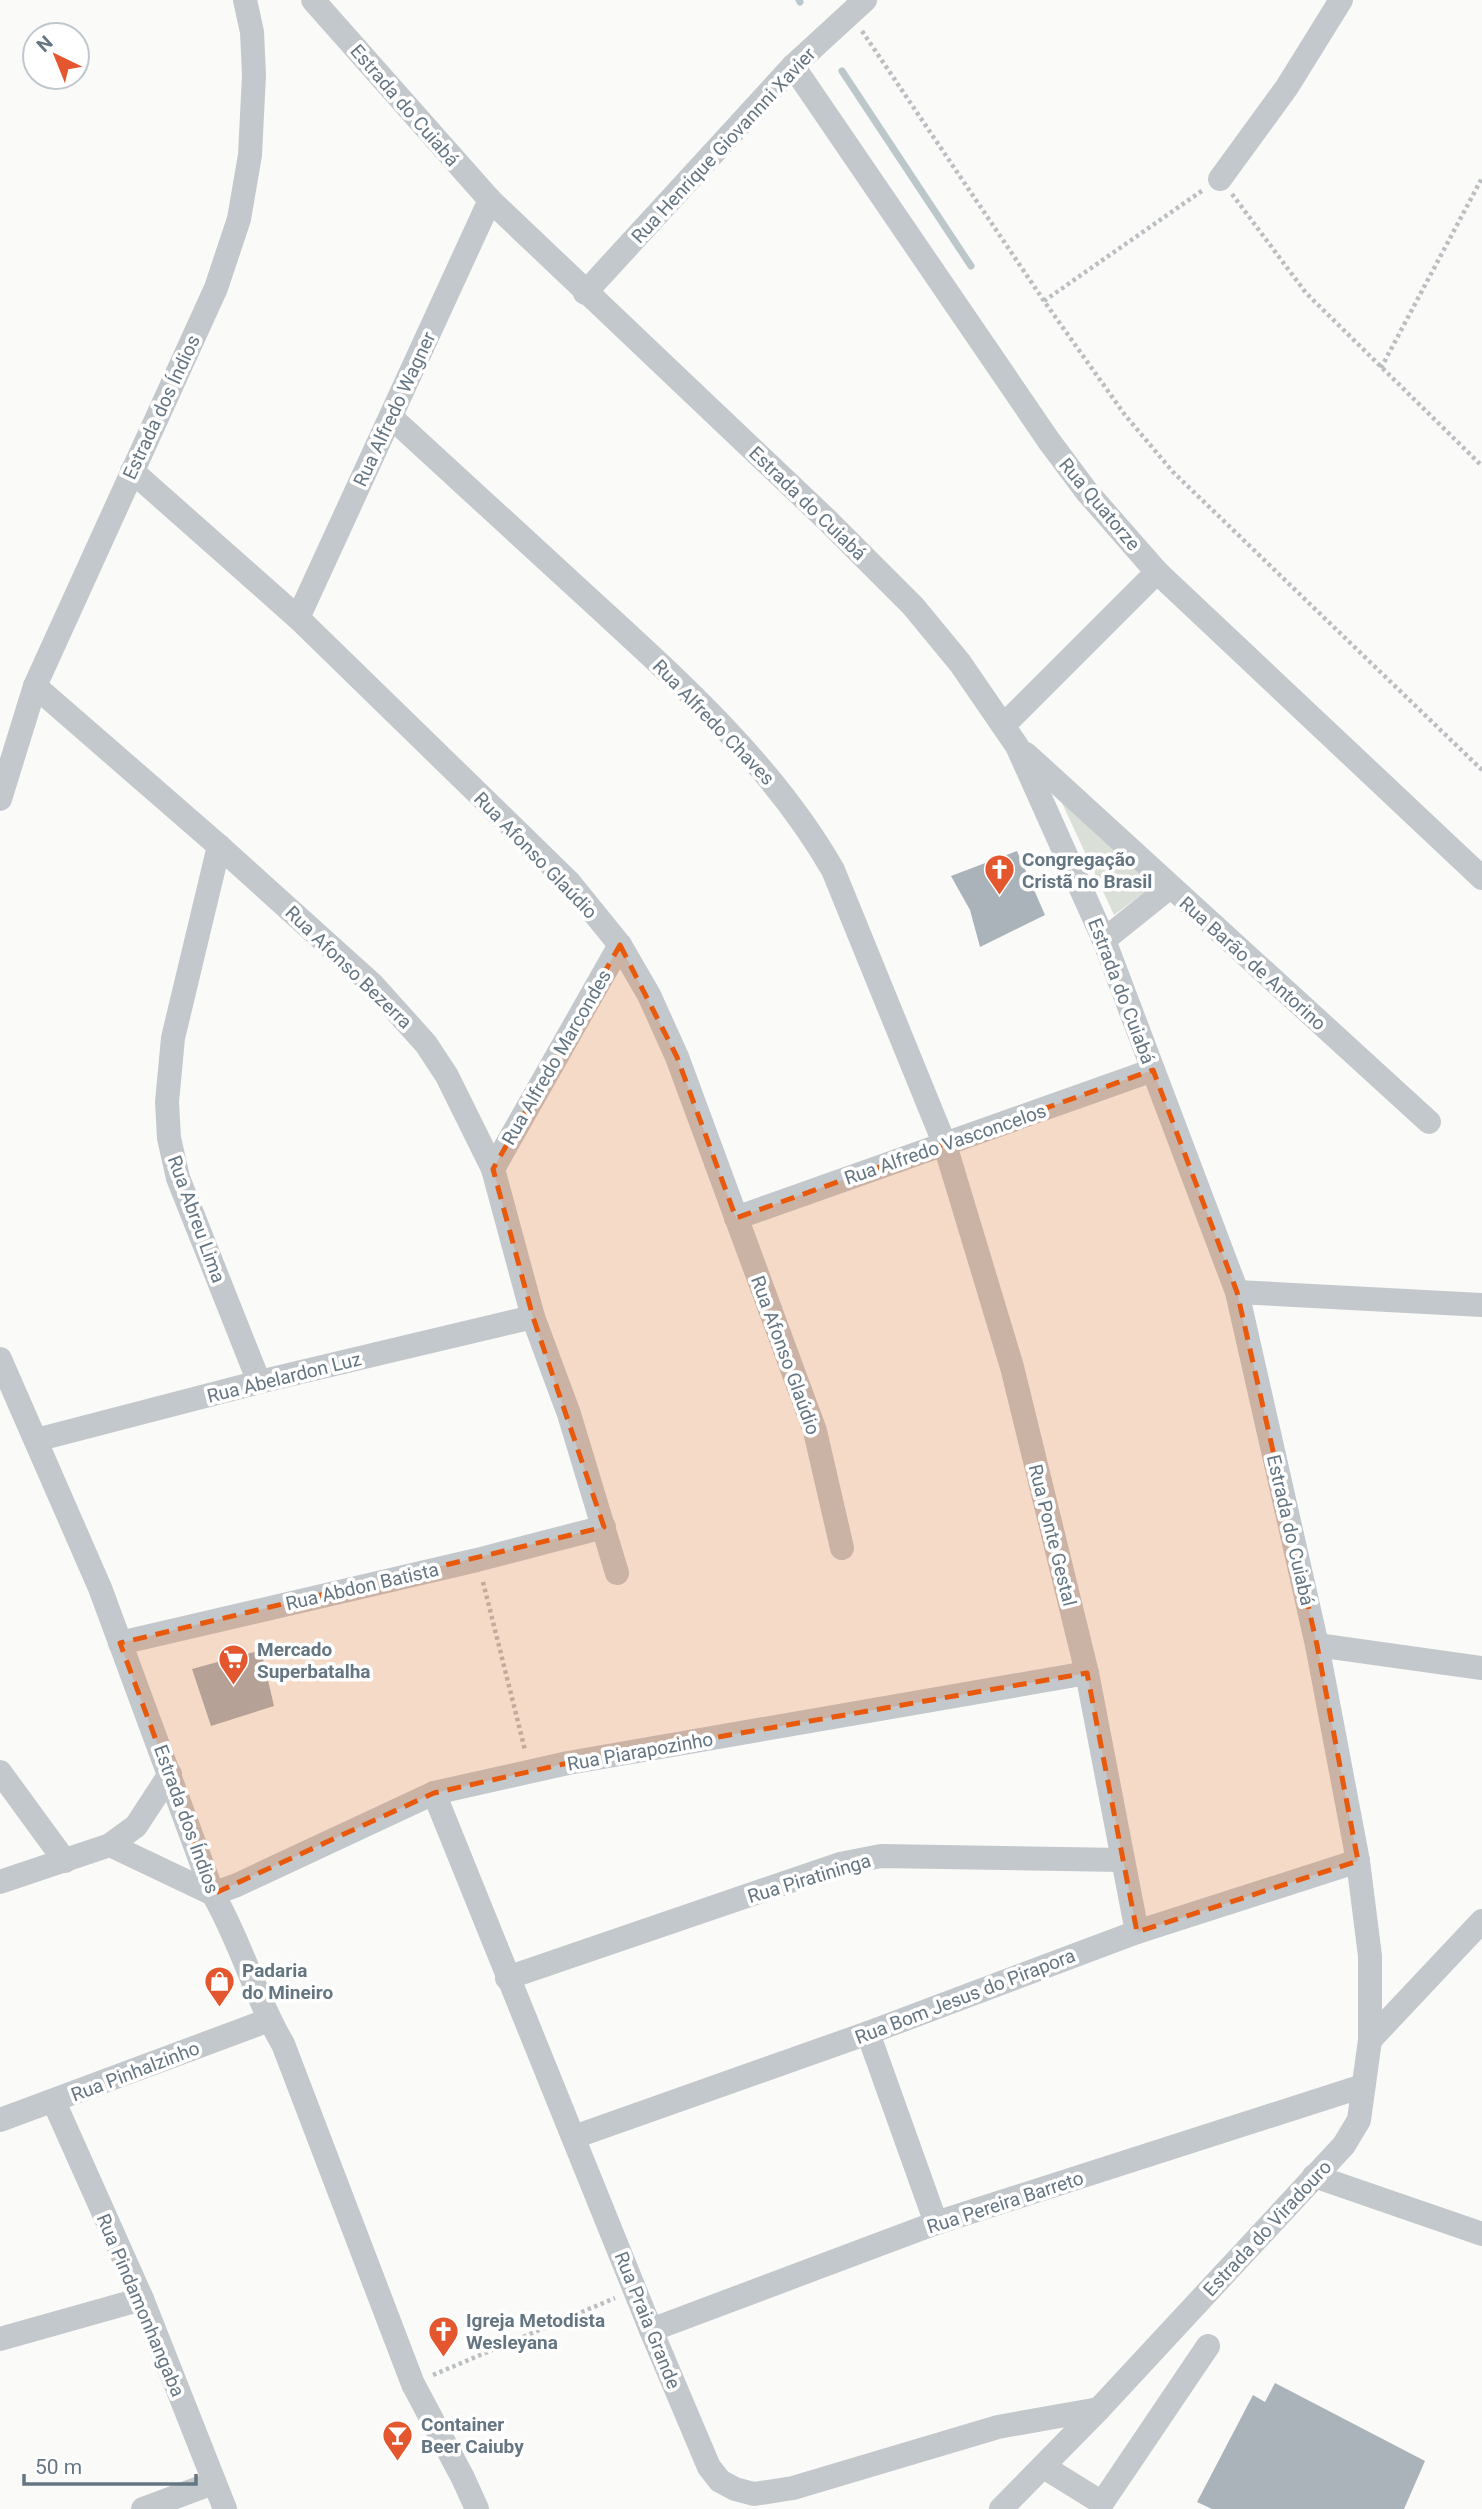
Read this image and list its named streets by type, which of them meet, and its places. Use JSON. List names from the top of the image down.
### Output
{
  "streets": {
    "street": [
      "Estrada do Cuiabá",
      "Rua Henrique Giovannni Xavier",
      "Estrada dos Índios",
      "Rua Alfredo Wagner",
      "Rua Quatorze",
      "Rua Alfredo Chaves",
      "Rua Afonso Glaúdio",
      "Rua Barão de Antorino",
      "Rua Afonso Bezerra",
      "Rua Alfredo Marcondes",
      "Rua Alfredo Vasconcelos",
      "Rua Abreu Lima",
      "Rua Abelardon Luz",
      "Rua Ponte Gestal",
      "Rua Abdon Batista",
      "Rua Piarapozinho",
      "Rua Piratininga",
      "Rua Bom Jesus do Pirapora",
      "Rua Pinhalzinho",
      "Rua Pereira Barreto",
      "Estrada do Viradouro",
      "Rua Pindamonhangaba",
      "Rua Praia Grande"
    ]
  },
  "crossings": [
    ["Estrada do Cuiabá", "Rua Henrique Giovannni Xavier"],
    ["Estrada do Cuiabá", "Rua Alfredo Wagner"],
    ["Estrada do Cuiabá", "Rua Barão de Antorino"],
    ["Estrada do Cuiabá", "Rua Alfredo Vasconcelos"],
    ["Estrada do Cuiabá", "Rua Bom Jesus do Pirapora"],
    ["Estrada do Cuiabá", "Estrada do Viradouro"],
    ["Rua Henrique Giovannni Xavier", "Rua Quatorze"],
    ["Estrada dos Índios", "Rua Afonso Glaúdio"],
    ["Estrada dos Índios", "Rua Afonso Bezerra"],
    ["Estrada dos Índios", "Rua Abelardon Luz"],
    ["Estrada dos Índios", "Rua Abdon Batista"],
    ["Estrada dos Índios", "Rua Piarapozinho"],
    ["Estrada dos Índios", "Rua Pinhalzinho"],
    ["Rua Alfredo Wagner", "Rua Alfredo Chaves"],
    ["Rua Alfredo Wagner", "Rua Afonso Glaúdio"],
    ["Rua Alfredo Chaves", "Rua Alfredo Vasconcelos"],
    ["Rua Alfredo Chaves", "Rua Ponte Gestal"],
    ["Rua Afonso Glaúdio", "Rua Alfredo Marcondes"],
    ["Rua Afonso Glaúdio", "Rua Alfredo Vasconcelos"],
    ["Rua Afonso Bezerra", "Rua Alfredo Marcondes"],
    ["Rua Afonso Bezerra", "Rua Abreu Lima"],
    ["Rua Afonso Bezerra", "Rua Abelardon Luz"],
    ["Rua Afonso Bezerra", "Rua Abdon Batista"],
    ["Rua Alfredo Vasconcelos", "Rua Ponte Gestal"],
    ["Rua Abreu Lima", "Rua Abelardon Luz"],
    ["Rua Ponte Gestal", "Rua Piarapozinho"],
    ["Rua Ponte Gestal", "Rua Piratininga"],
    ["Rua Ponte Gestal", "Rua Bom Jesus do Pirapora"],
    ["Rua Piarapozinho", "Rua Praia Grande"],
    ["Rua Piratininga", "Rua Praia Grande"],
    ["Rua Bom Jesus do Pirapora", "Rua Praia Grande"],
    ["Rua Pinhalzinho", "Rua Pindamonhangaba"],
    ["Rua Pereira Barreto", "Estrada do Viradouro"],
    ["Rua Pereira Barreto", "Rua Praia Grande"],
    ["Estrada do Viradouro", "Rua Praia Grande"]
  ],
  "places": {
    "church": ["Congregação Cristã no Brasil", "Igreja Metodista Wesleyana"],
    "supermarket": ["Mercado Superbatalha"],
    "shop": ["Padaria do Mineiro"],
    "bar": ["Container Beer Caiuby"]
  },
  "scale_bar": "50 m",
  "north": "top left"
}
